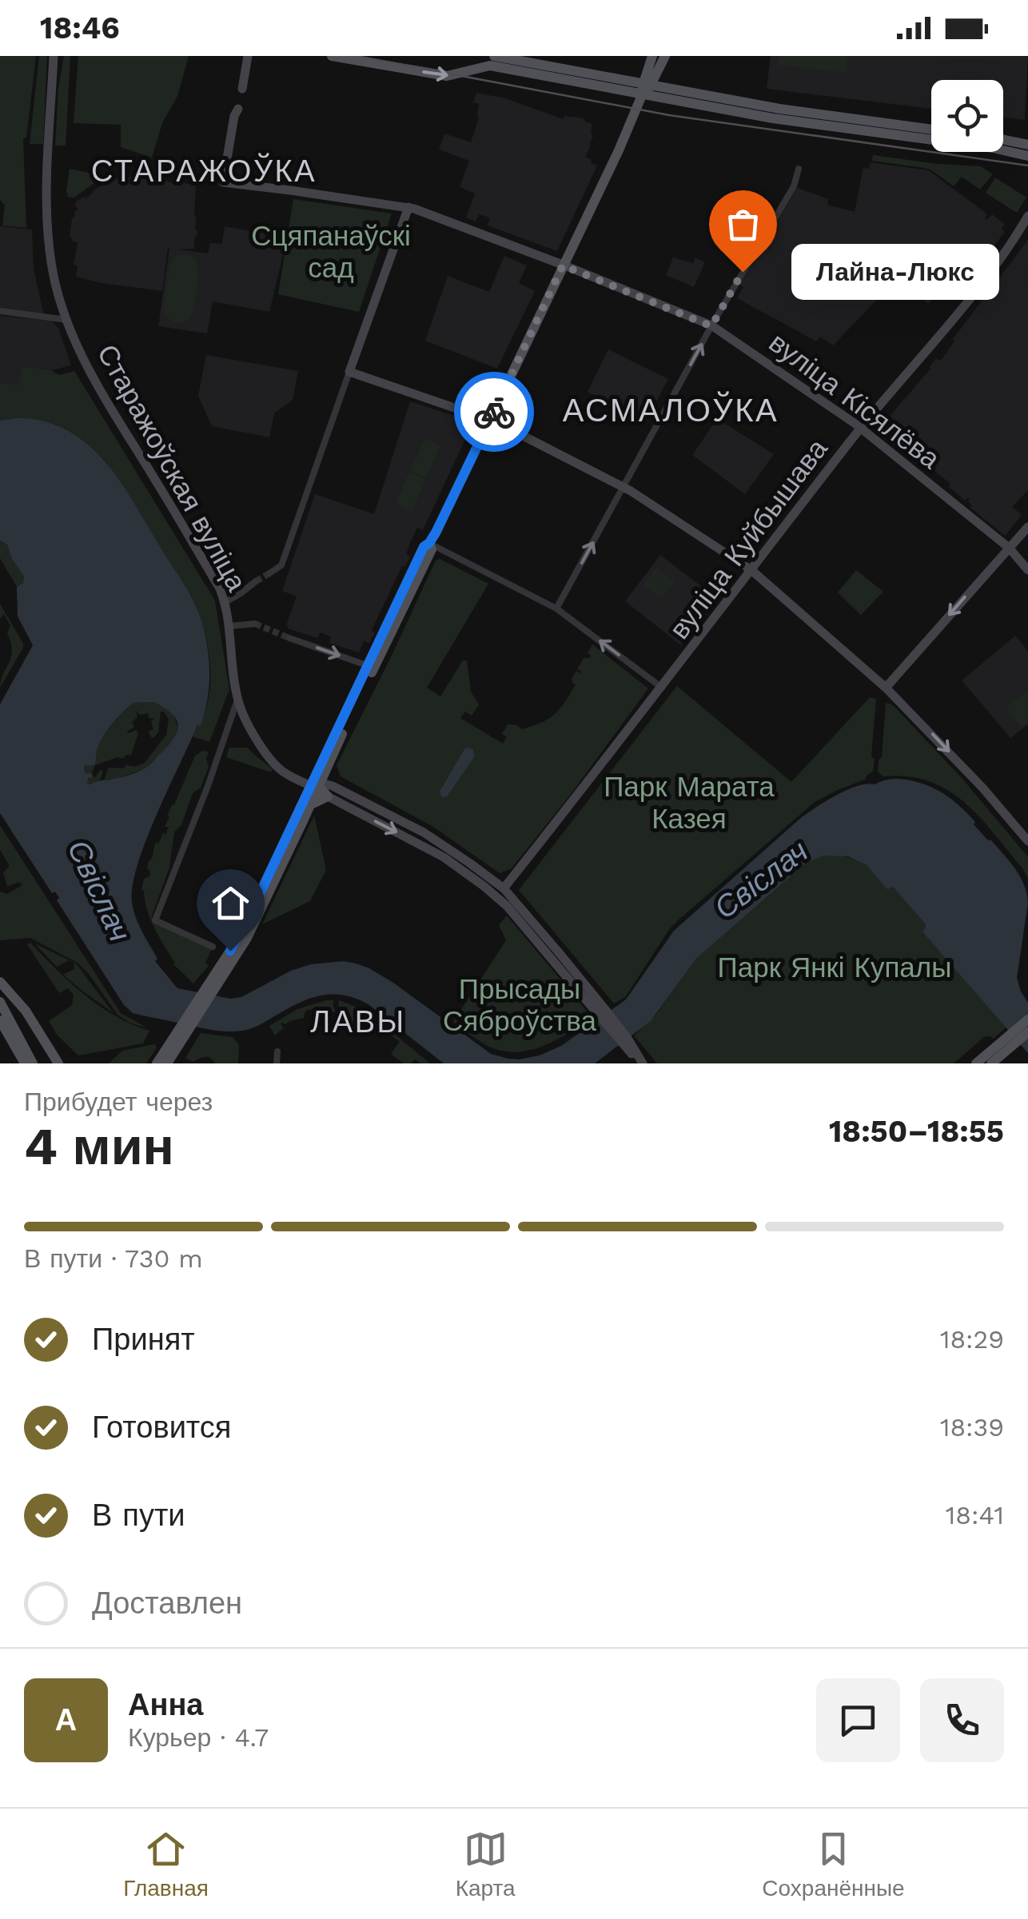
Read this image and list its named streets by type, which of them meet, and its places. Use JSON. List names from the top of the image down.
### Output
{
  "streets": {
    "main road": ["вуліца Кісялёва", "Старажоўская вуліца", "вуліца Куйбышава"]
  },
  "crossings": [
    ["вуліца Кісялёва", "вуліца Куйбышава"]
  ],
  "districts": ["СТАРАЖОЎКА", "АСМАЛОЎКА", "ЛАВЫ"],
  "water": ["Свіслач"],
  "parks": [
    "Сцяпанаўскі сад",
    "Парк Марата Казея",
    "Парк Янкі Купалы",
    "Прысады Сяброўства"
  ],
  "places": ["Лайна-Люкс"],
  "page": {
    "status": "18:46",
    "bubble": "Лайна-Люкс",
    "heading": ["4 мин", "Прибудет через", "18:50–18:55"],
    "panel": ["Анна", "Курьер · 4.7"],
    "bar": "В пути · 730 m",
    "list": [
      ["Принят", "18:29"],
      ["Готовится", "18:39"],
      ["В пути", "18:41"],
      "Доставлен"
    ],
    "round": "А",
    "tabs": ["Главная", "Карта", "Сохранённые"]
  }
}
